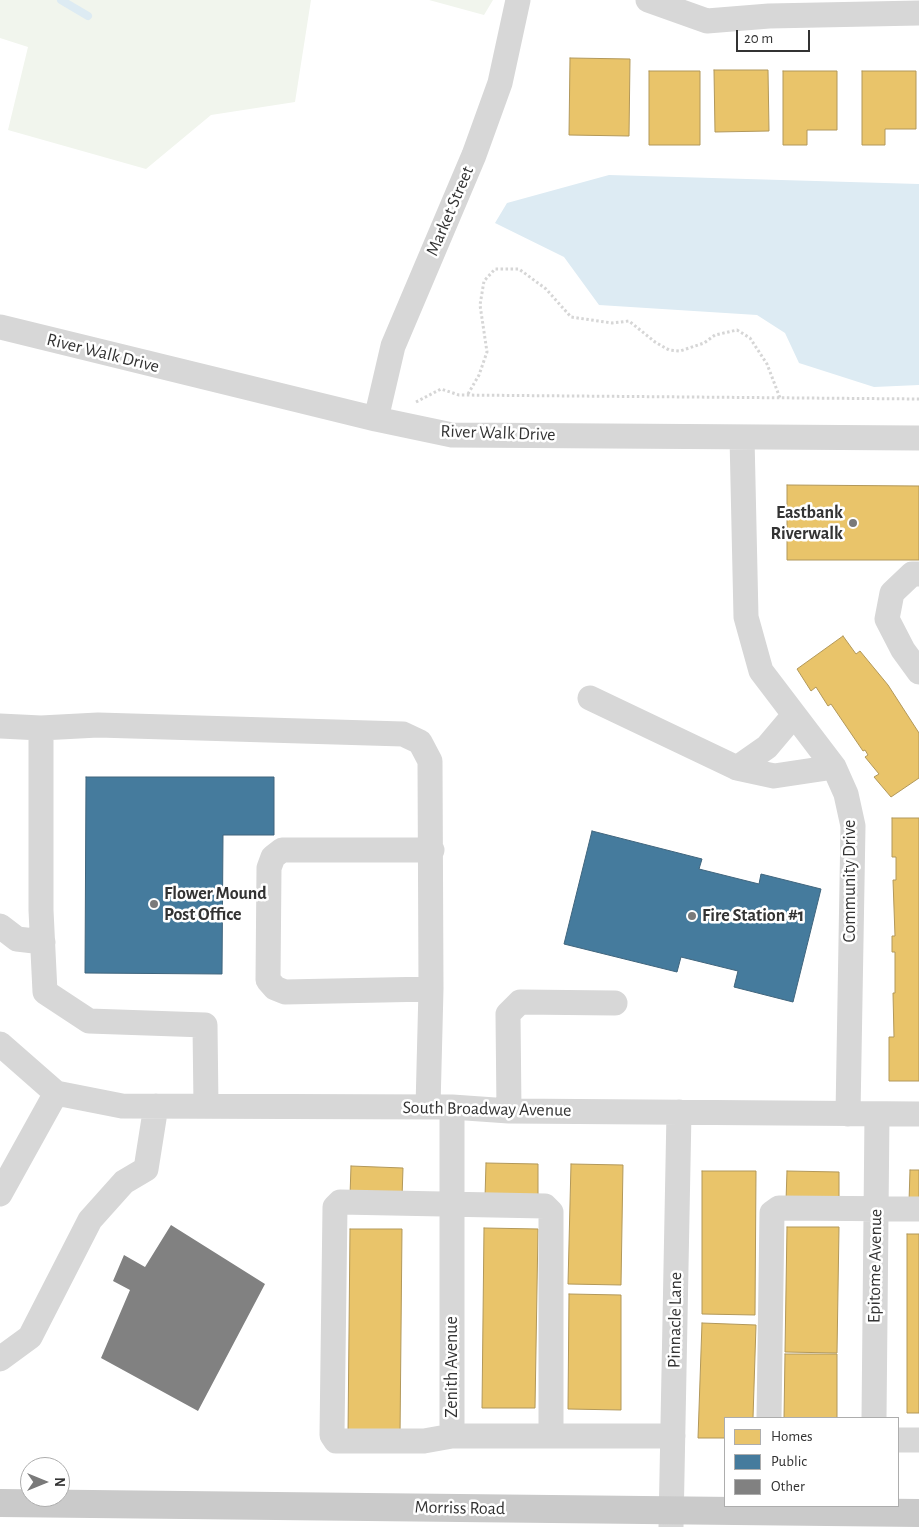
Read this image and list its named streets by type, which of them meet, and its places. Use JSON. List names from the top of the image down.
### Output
{
  "streets": {
    "main road": ["Morriss Road"],
    "street": [
      "Market Street",
      "River Walk Drive",
      "Community Drive",
      "South Broadway Avenue",
      "Epitome Avenue",
      "Pinnacle Lane",
      "Zenith Avenue"
    ]
  },
  "crossings": [
    ["Market Street", "River Walk Drive"],
    ["River Walk Drive", "Community Drive"],
    ["Community Drive", "South Broadway Avenue"],
    ["South Broadway Avenue", "Epitome Avenue"],
    ["South Broadway Avenue", "Pinnacle Lane"],
    ["South Broadway Avenue", "Zenith Avenue"],
    ["Pinnacle Lane", "Zenith Avenue"],
    ["Pinnacle Lane", "Morriss Road"]
  ],
  "places": ["Eastbank Riverwalk", "Flower Mound Post Office", "Fire Station #1"],
  "legend": ["Homes", "Public", "Other"],
  "scale_bar": "20 m",
  "north": "right"
}
